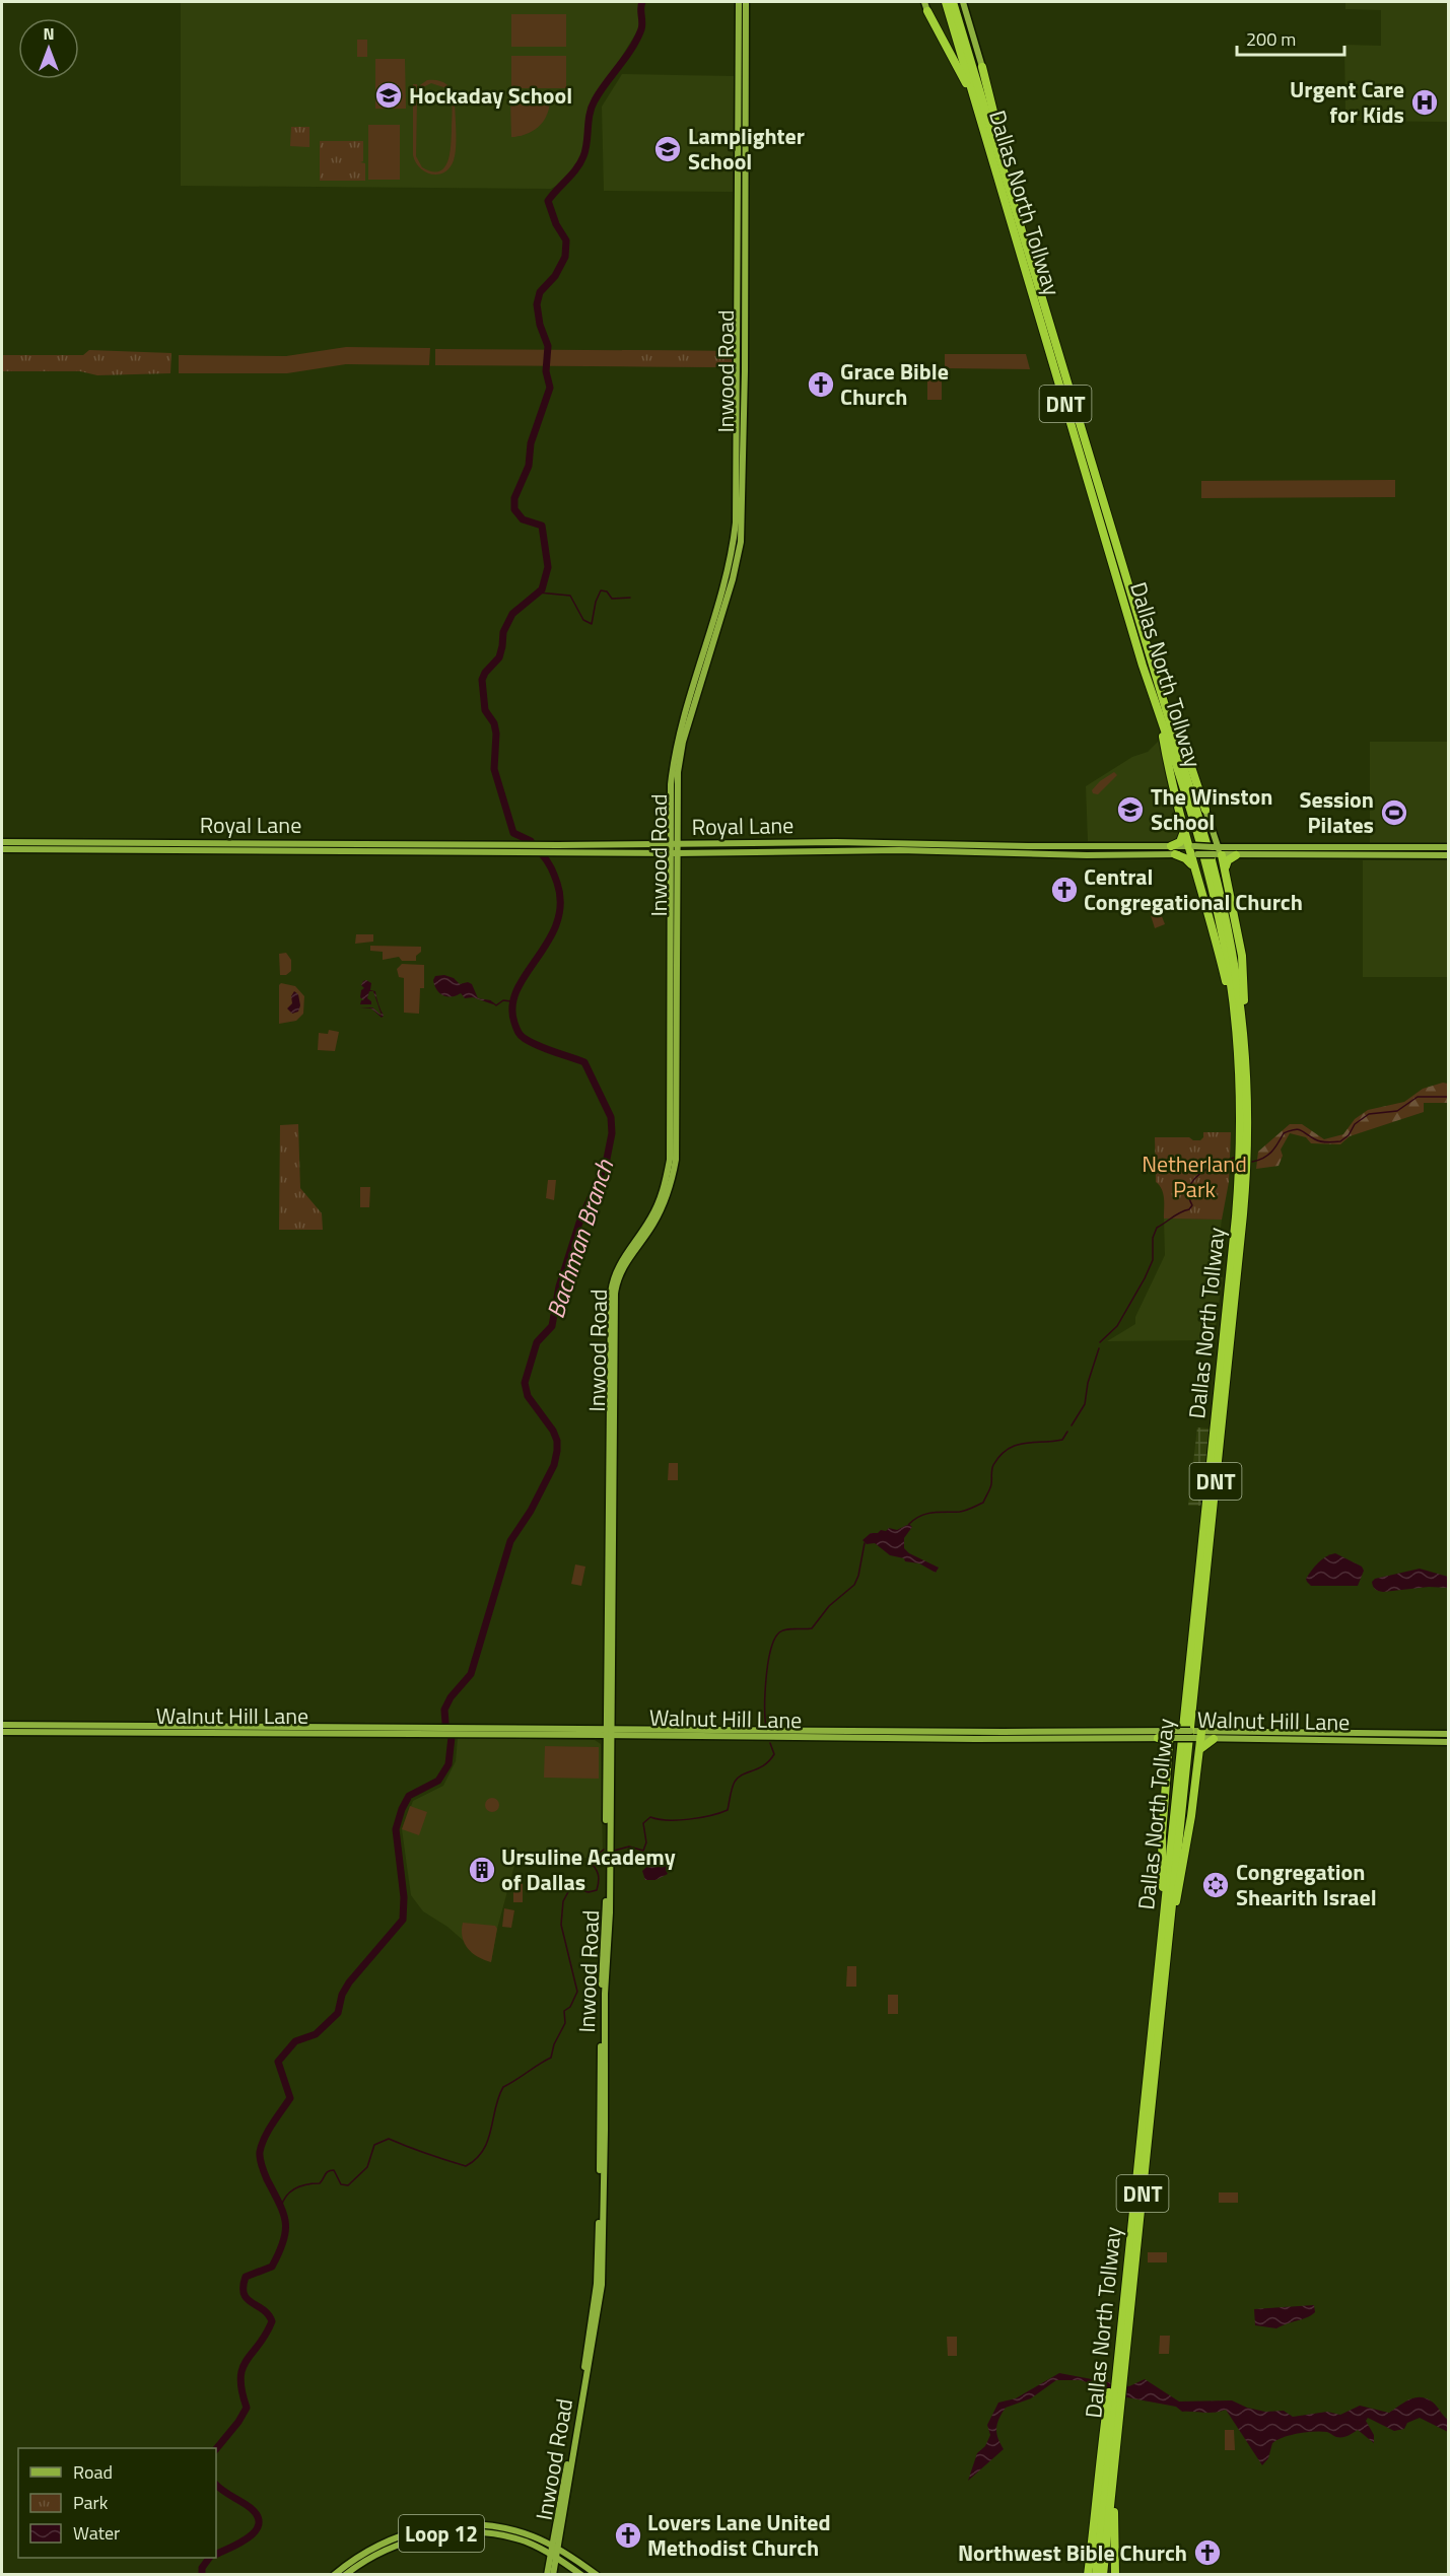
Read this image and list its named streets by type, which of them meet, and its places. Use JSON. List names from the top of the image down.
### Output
{
  "streets": {
    "highway": ["Dallas North Tollway", "DNT"],
    "main road": [
      "Inwood Road",
      "Royal Lane",
      "Walnut Hill Lane",
      "Loop 12"
    ]
  },
  "crossings": [
    ["Inwood Road", "Royal Lane"],
    ["Inwood Road", "Walnut Hill Lane"],
    ["Inwood Road", "Loop 12"]
  ],
  "water": ["Bachman Branch"],
  "parks": ["Netherland Park"],
  "places": {
    "school or university": ["Hockaday School", "Lamplighter School", "The Winston School"],
    "hospital": ["Urgent Care for Kids"],
    "church": [
      "Grace Bible Church",
      "Central Congregational Church",
      "Lovers Lane United Methodist Church",
      "Northwest Bible Church"
    ],
    "sports": ["Session Pilates"],
    "building": ["Ursuline Academy of Dallas"],
    "synagogue": ["Congregation Shearith Israel"]
  },
  "legend": ["Road", "Park", "Water"],
  "scale_bar": "200 m",
  "north": "top"
}
